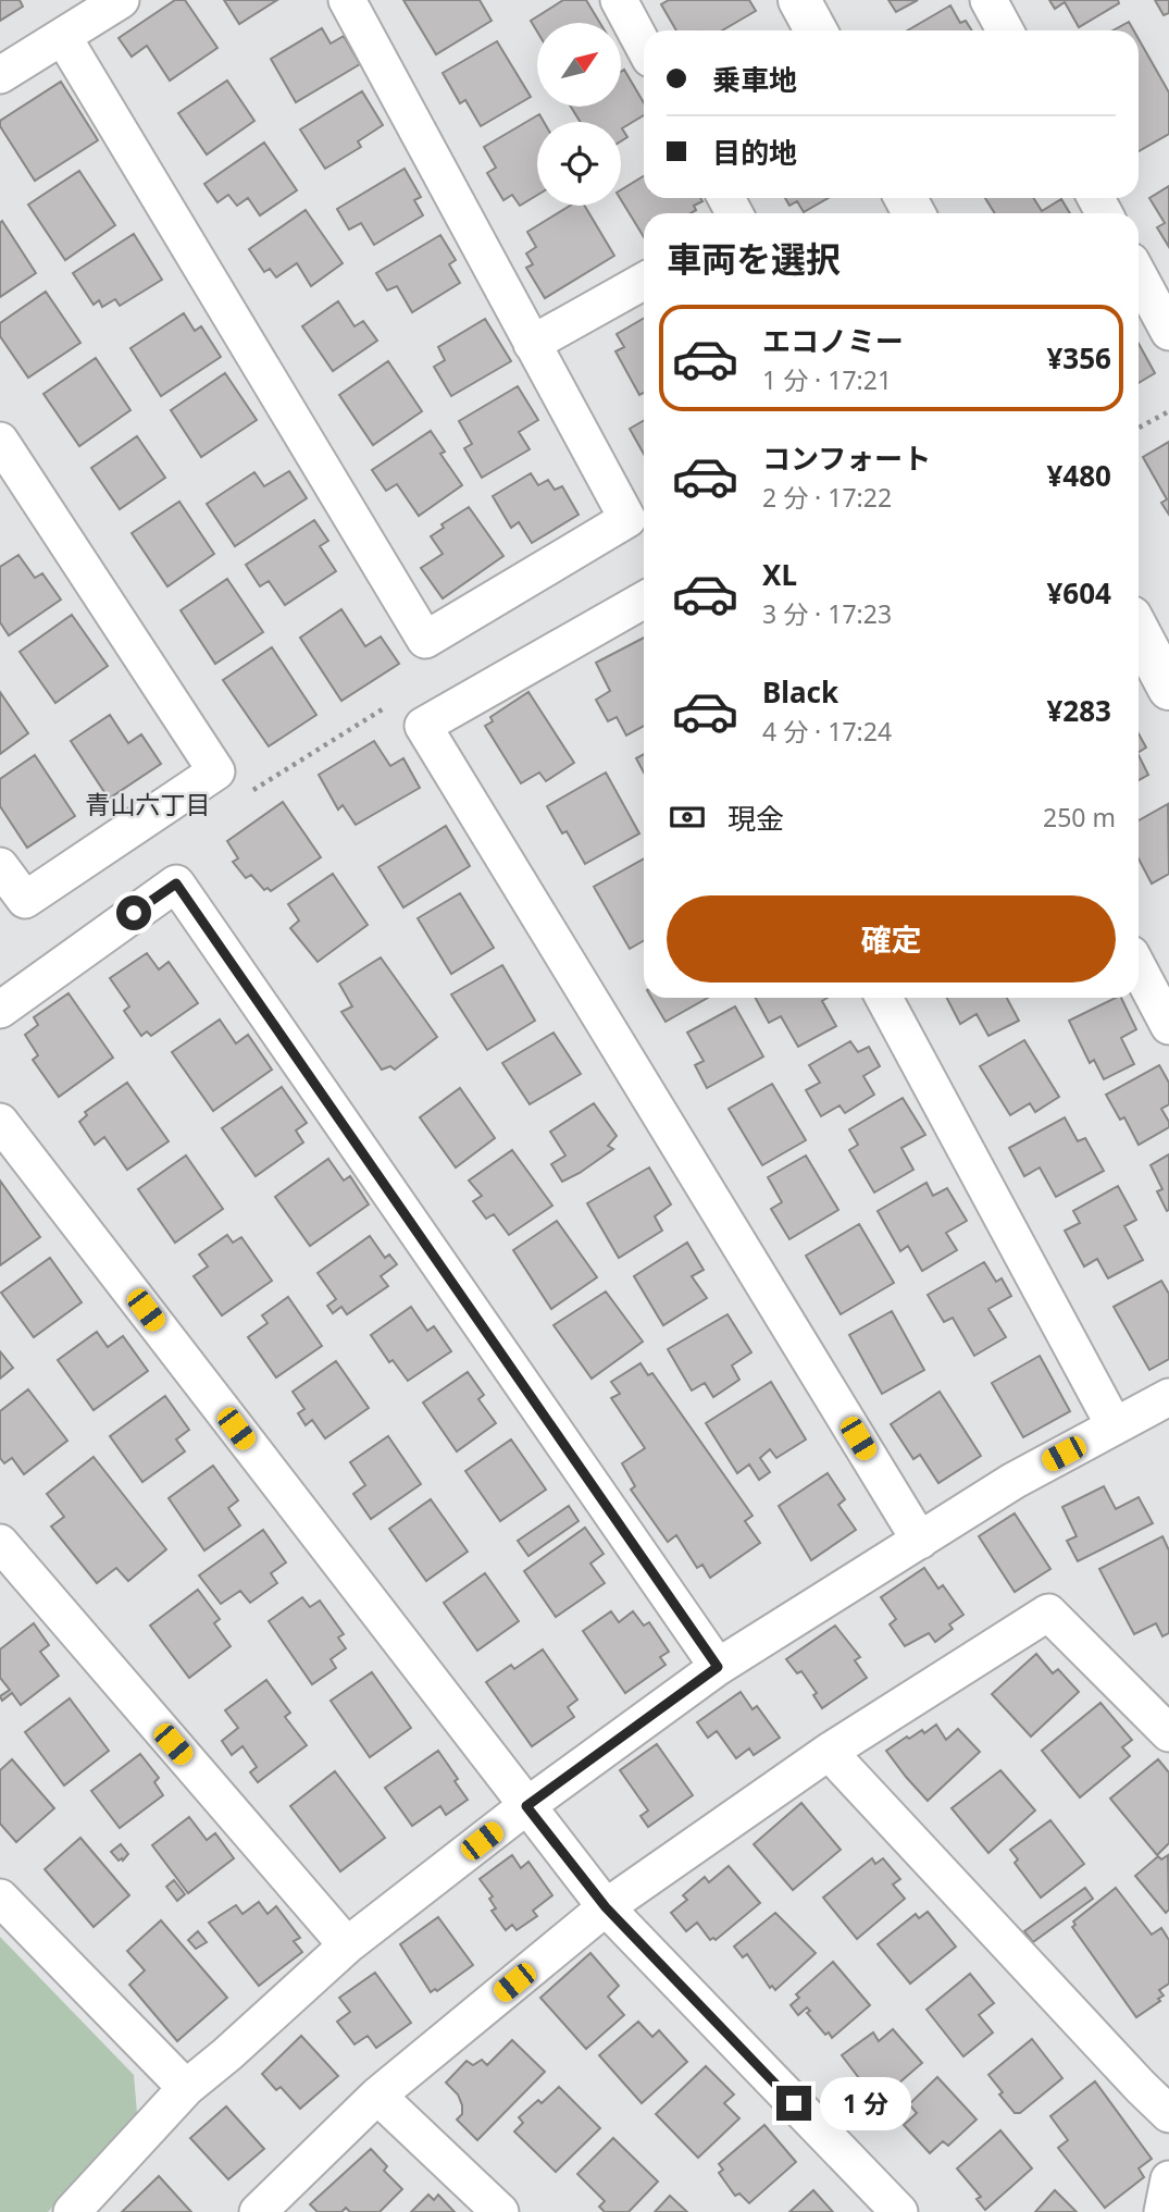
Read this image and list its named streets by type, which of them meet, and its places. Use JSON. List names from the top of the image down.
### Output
{
  "districts": ["青山六丁目"],
  "north": "top right",
  "page": {
    "banner": ["乗車地", "目的地"],
    "heading": "車両を選択",
    "list": [
      {
        "name": "エコノミー",
        "note": "1 分 · 17:21",
        "value": "¥356"
      },
      {
        "name": "コンフォート",
        "note": "2 分 · 17:22",
        "value": "¥480"
      },
      {
        "name": "XL",
        "note": "3 分 · 17:23",
        "value": "¥604"
      },
      {
        "name": "Black",
        "note": "4 分 · 17:24",
        "value": "¥283"
      }
    ],
    "pay": ["現金", "250 m"],
    "buttons": "確定",
    "bubble": "1 分"
  }
}
